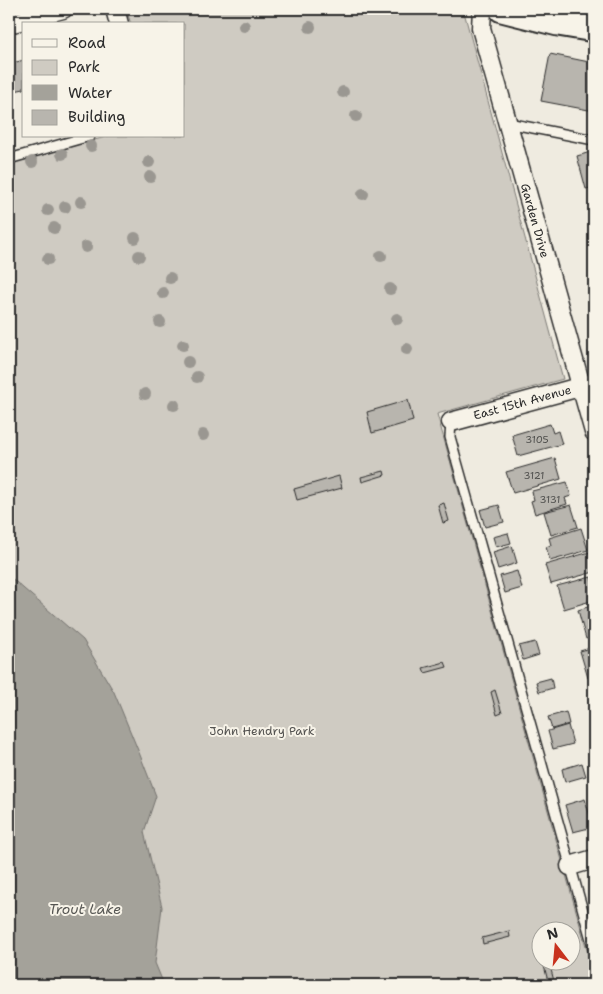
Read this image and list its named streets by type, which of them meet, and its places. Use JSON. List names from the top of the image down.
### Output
{
  "streets": {
    "street": ["Garden Drive", "East 15th Avenue"]
  },
  "crossings": [
    ["Garden Drive", "East 15th Avenue"]
  ],
  "water": ["Trout Lake"],
  "parks": ["John Hendry Park"],
  "house_numbers": ["3105", "3121", "3131"],
  "legend": [
    "Road",
    "Park",
    "Water",
    "Building"
  ],
  "north": "top"
}
